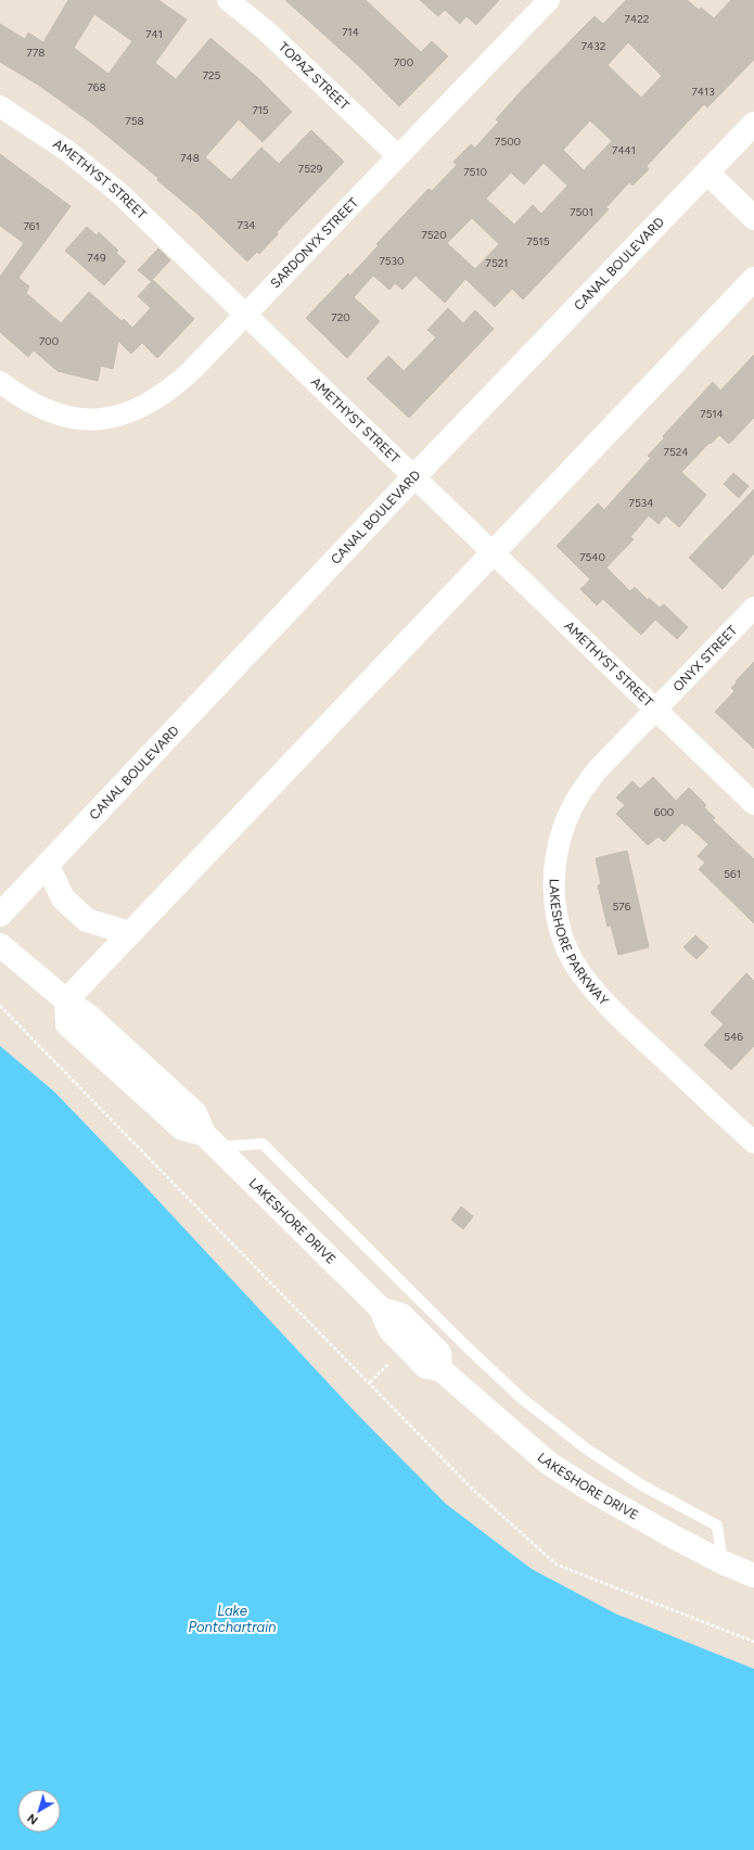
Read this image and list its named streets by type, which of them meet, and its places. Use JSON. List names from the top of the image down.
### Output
{
  "streets": {
    "street": [
      "TOPAZ STREET",
      "AMETHYST STREET",
      "SARDONYX STREET",
      "CANAL BOULEVARD",
      "ONYX STREET",
      "LAKESHORE PARKWAY",
      "LAKESHORE DRIVE"
    ]
  },
  "crossings": [
    ["TOPAZ STREET", "SARDONYX STREET"],
    ["AMETHYST STREET", "SARDONYX STREET"],
    ["AMETHYST STREET", "CANAL BOULEVARD"],
    ["AMETHYST STREET", "ONYX STREET"],
    ["AMETHYST STREET", "LAKESHORE PARKWAY"],
    ["ONYX STREET", "LAKESHORE PARKWAY"]
  ],
  "water": ["Lake Pontchartrain"],
  "house_numbers": [
    "7422",
    "714",
    "741",
    "7432",
    "778",
    "700",
    "725",
    "768",
    "7413",
    "715",
    "758",
    "7500",
    "7441",
    "748",
    "7529",
    "7510",
    "7501",
    "734",
    "761",
    "7520",
    "7515",
    "749",
    "7530",
    "7521",
    "720",
    "700",
    "7514",
    "7524",
    "7534",
    "7540",
    "600",
    "561",
    "576",
    "546"
  ],
  "north": "bottom left"
}
